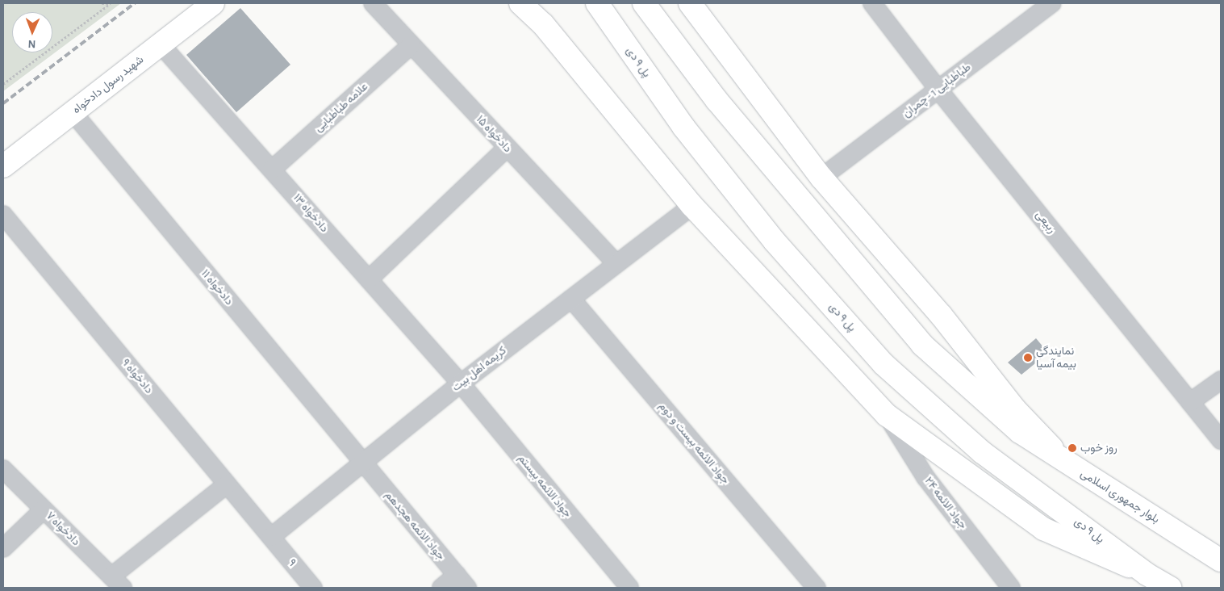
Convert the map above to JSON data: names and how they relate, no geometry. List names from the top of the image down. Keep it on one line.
{"streets":{"main road":["پل ۹ دی","شهید رسول دادخواه","بلوار جمهوری اسلامی"],"street":["طباطبایی 1 - چمران","علامه طباطبایی","دادخواه ۱۵","دادخواه ۱۳","ربیعی","دادخواه ۱۱","کریمه اهل بیت","دادخواه ۹","جواد الائمه بیست و دوم","جواد الائمه بیستم","جواد الائمه ۲۴","جواد الائمه هجدهم","دادخواه ۷","۹"]},"crossings":[["شهید رسول دادخواه","دادخواه ۱۳"],["شهید رسول دادخواه","دادخواه ۱۱"],["طباطبایی 1 - چمران","ربیعی"],["علامه طباطبایی","دادخواه ۱۵"],["علامه طباطبایی","دادخواه ۱۳"],["دادخواه ۱۵","کریمه اهل بیت"],["دادخواه ۱۳","کریمه اهل بیت"],["دادخواه ۱۳","جواد الائمه بیستم"],["دادخواه ۱۱","کریمه اهل بیت"],["دادخواه ۱۱","جواد الائمه هجدهم"],["کریمه اهل بیت","دادخواه ۹"],["کریمه اهل بیت","جواد الائمه بیست و دوم"],["کریمه اهل بیت","جواد الائمه بیستم"],["کریمه اهل بیت","جواد الائمه هجدهم"],["کریمه اهل بیت","۹"],["دادخواه ۹","۹"]],"places":["نمایندگی بیمه آسیا","روز خوب"],"north":"bottom"}
